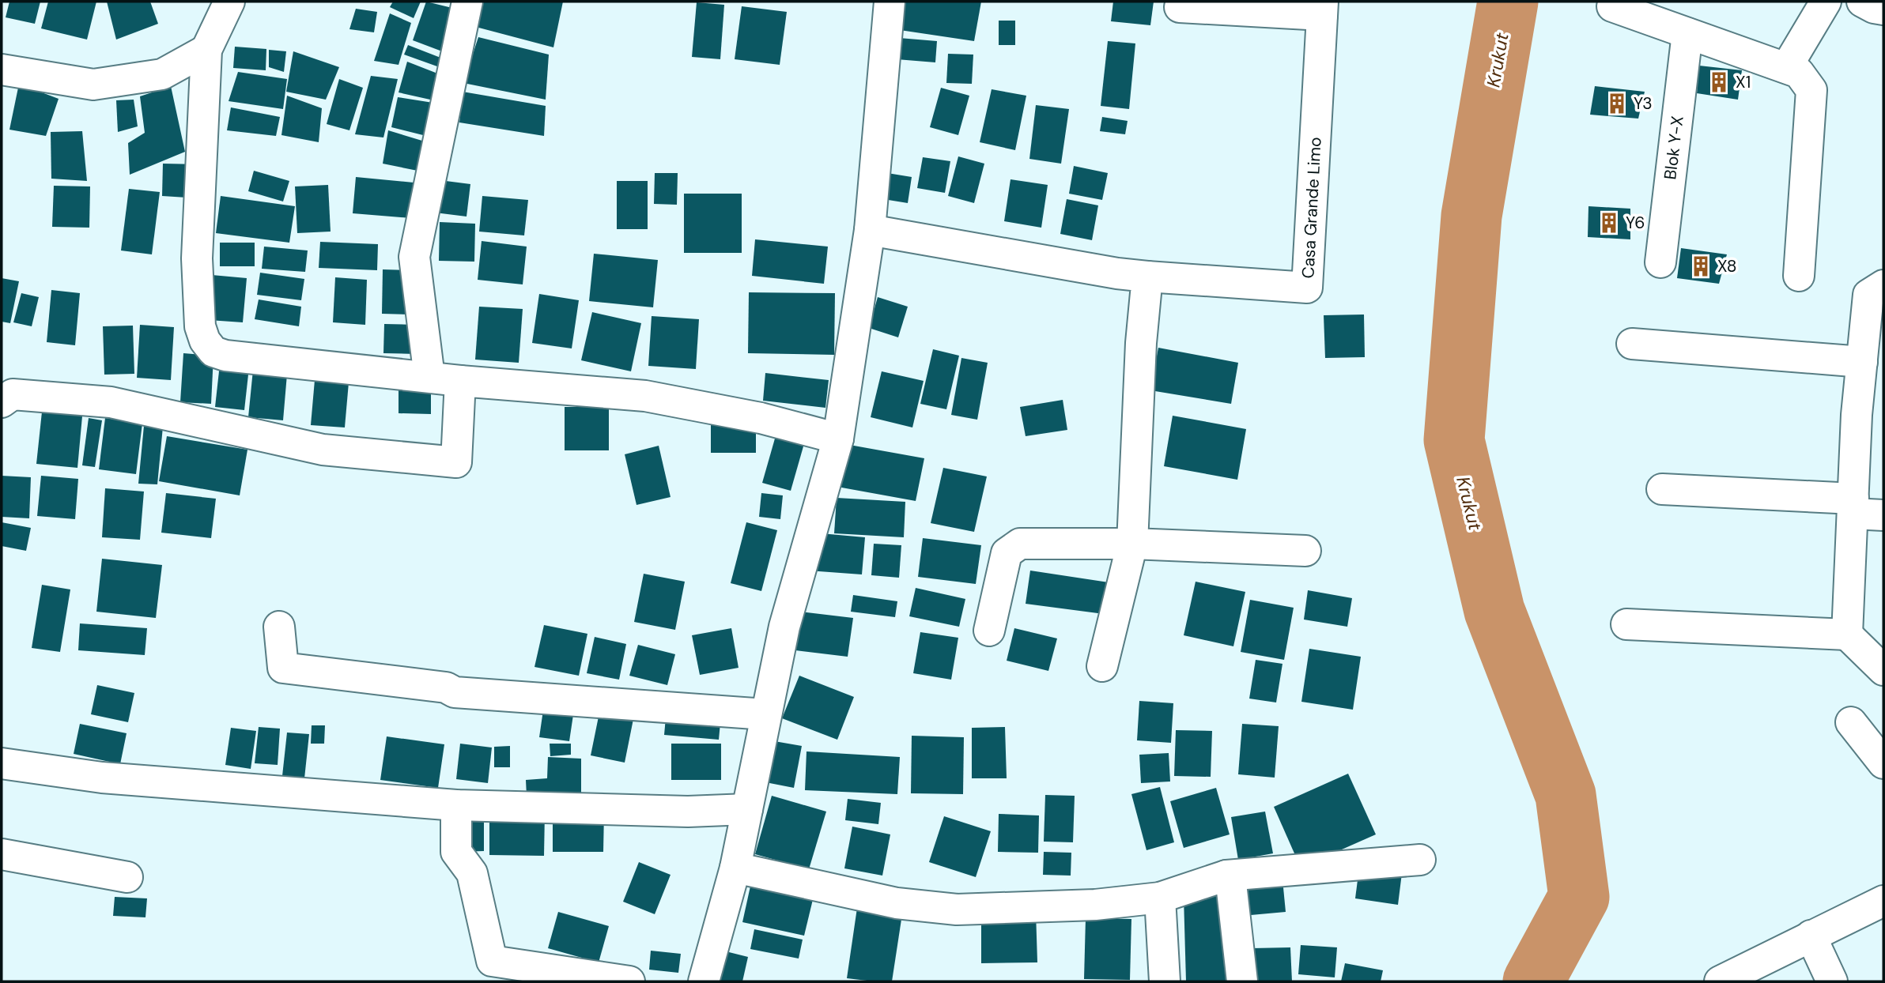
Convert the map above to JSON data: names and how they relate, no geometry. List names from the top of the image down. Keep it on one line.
{"streets":{"street":["Blok Y-X","Casa Grande Limo"]},"water":["Krukut"],"places":{"building":["X1","Y3","Y6","X8"]}}
